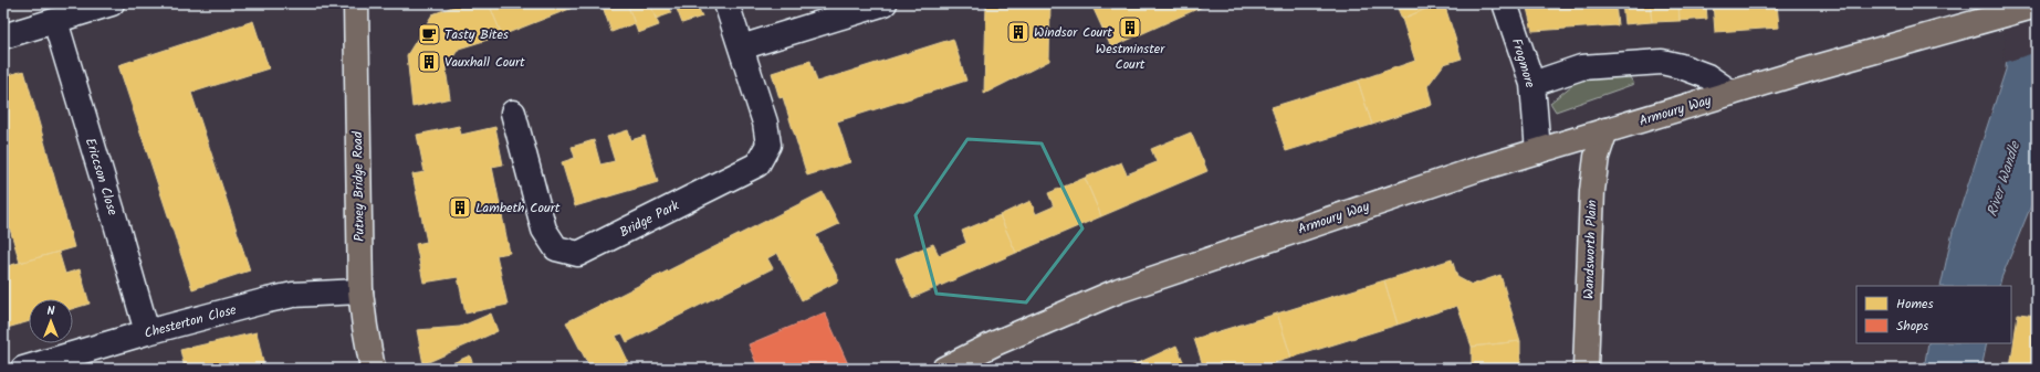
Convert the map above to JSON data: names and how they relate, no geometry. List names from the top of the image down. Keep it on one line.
{"streets":{"main road":["Armoury Way","Putney Bridge Road","Wandsworth Plain"],"street":["Frogmore","Ericcson Close","Bridge Park","Chesterton Close"]},"crossings":[["Frogmore","Armoury Way"],["Armoury Way","Wandsworth Plain"],["Ericcson Close","Chesterton Close"],["Putney Bridge Road","Chesterton Close"]],"water":["River Wandle"],"places":{"building":["Westminster Court","Windsor Court","Vauxhall Court","Lambeth Court"],"cafe":["Tasty Bites"]},"legend":["Homes","Shops"],"north":"top"}
